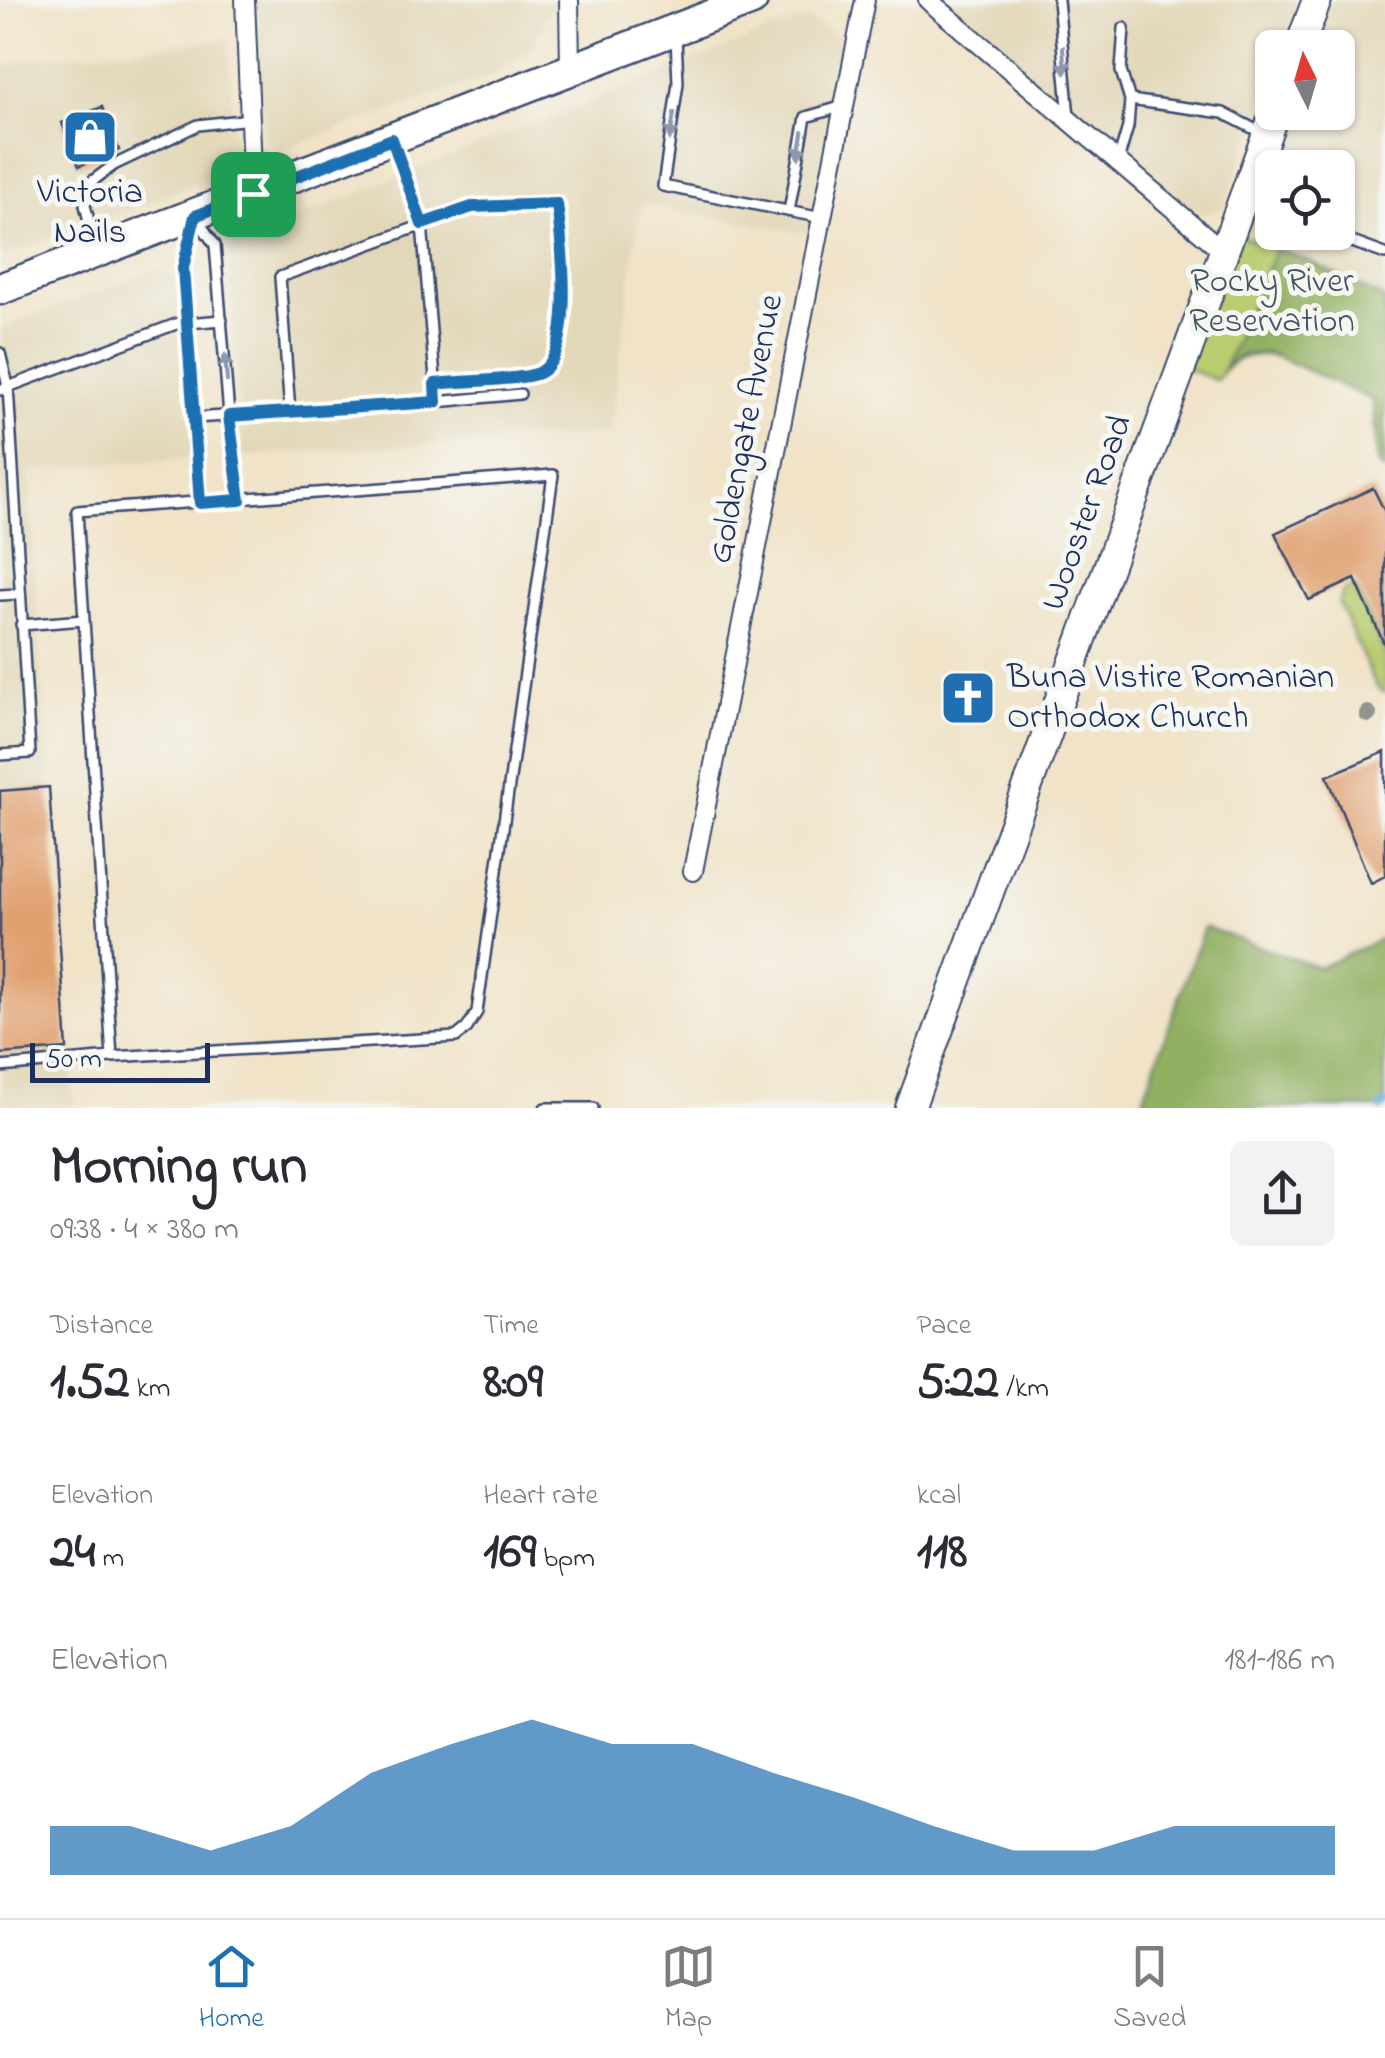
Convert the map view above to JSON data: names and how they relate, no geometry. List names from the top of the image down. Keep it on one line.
{"streets":{"main road":["Wooster Road"],"street":["Goldengate Avenue"]},"parks":["Rocky River Reservation"],"places":{"shop":["Victoria Nails"],"church":["Buna Vistire Romanian Orthodox Church"]},"scale_bar":"50 m","north":"top","page":{"scale":"50 m","heading":["Morning run","09:38 · 4 × 380 m"],"stats":[["Distance","1.52 km"],["Time","8:09"],["Pace","5:22 /km"],["Elevation","24 m"],["Heart rate","169 bpm"],["kcal","118"]],"chart":["Elevation","181–186 m"],"tabs":["Home","Map","Saved"]}}
